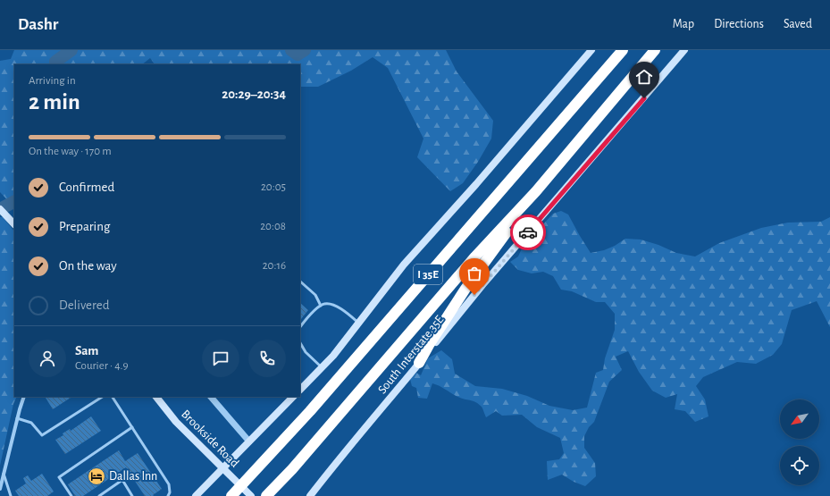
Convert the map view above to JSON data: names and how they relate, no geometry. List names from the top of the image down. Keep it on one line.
{"streets":{"highway":["I 35E"],"main road":["South Interstate 35E","Brookside Road"]},"places":{"hotel":["Dallas Inn"]},"north":"bottom left","page":{"header":"Dashr","nav":["Map","Directions","Saved"],"heading":["2 min","Arriving in","20:29–20:34"],"panel":["Sam","Courier · 4.9"],"bar":"On the way · 170 m","list":[["Confirmed","20:05"],["Preparing","20:08"],["On the way","20:16"],"Delivered"]}}
